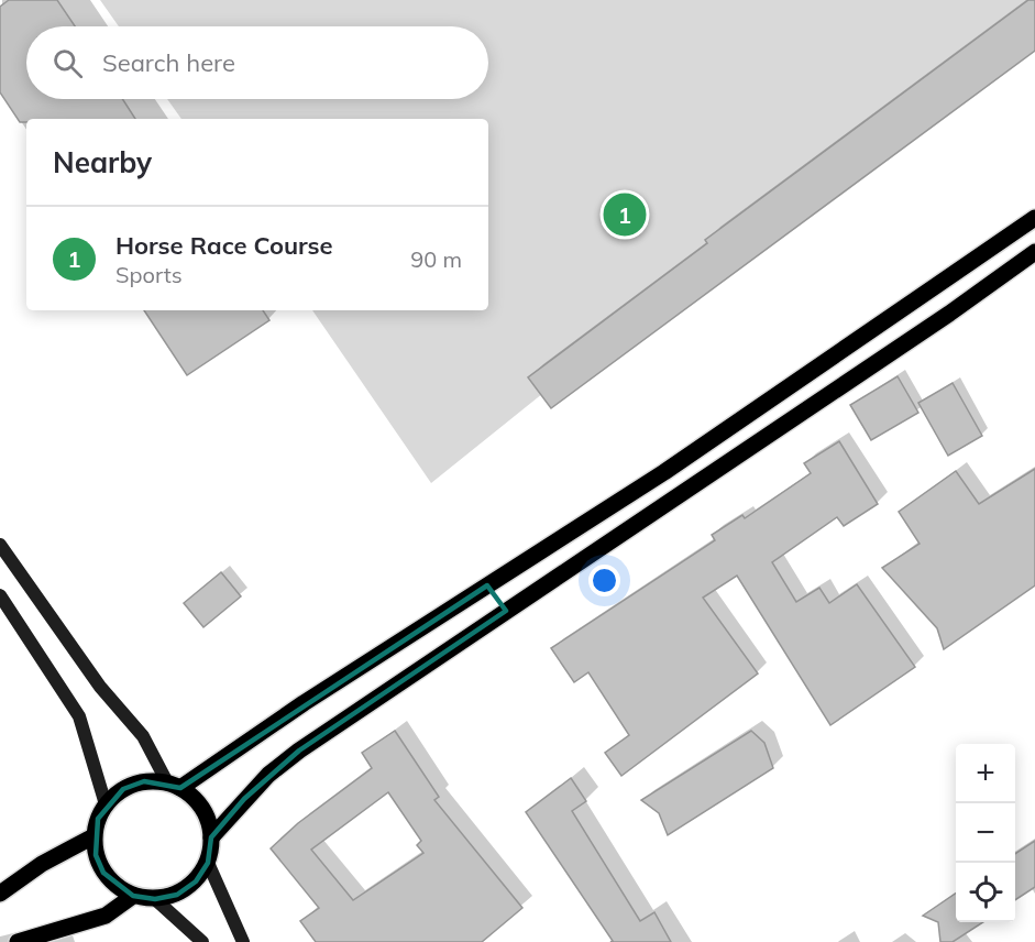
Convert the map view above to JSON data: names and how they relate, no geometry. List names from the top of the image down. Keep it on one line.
{"page":{"search":"Search here","heading":"Nearby","pins":"1","list":[{"mark":"1","name":"Horse Race Course","note":"Sports","value":"90 m"}],"map_buttons":["+","−"]}}
